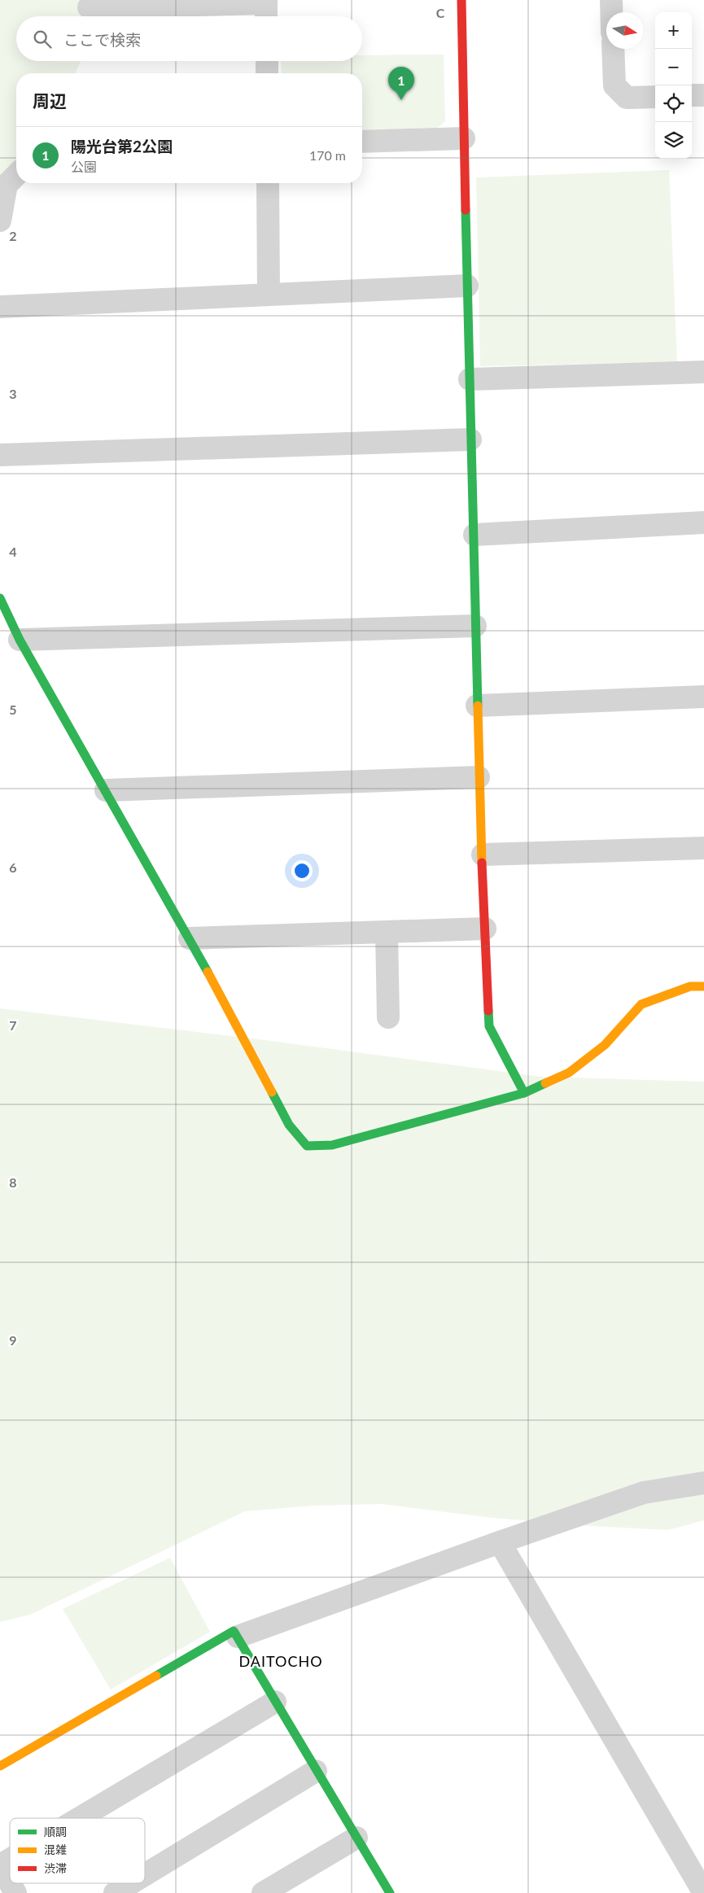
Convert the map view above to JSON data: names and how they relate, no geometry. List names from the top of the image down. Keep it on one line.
{"districts":["DAITOCHO"],"legend":["順調","混雑","渋滞"],"north":"right","page":{"map_buttons":["+","−"],"search":"ここで検索","pins":"1","heading":"周辺","list":[{"mark":"1","name":"陽光台第2公園","note":"公園","value":"170 m"}]},"grid":{"columns":["C"],"rows":["2","3","4","5","6","7","8","9"]}}
